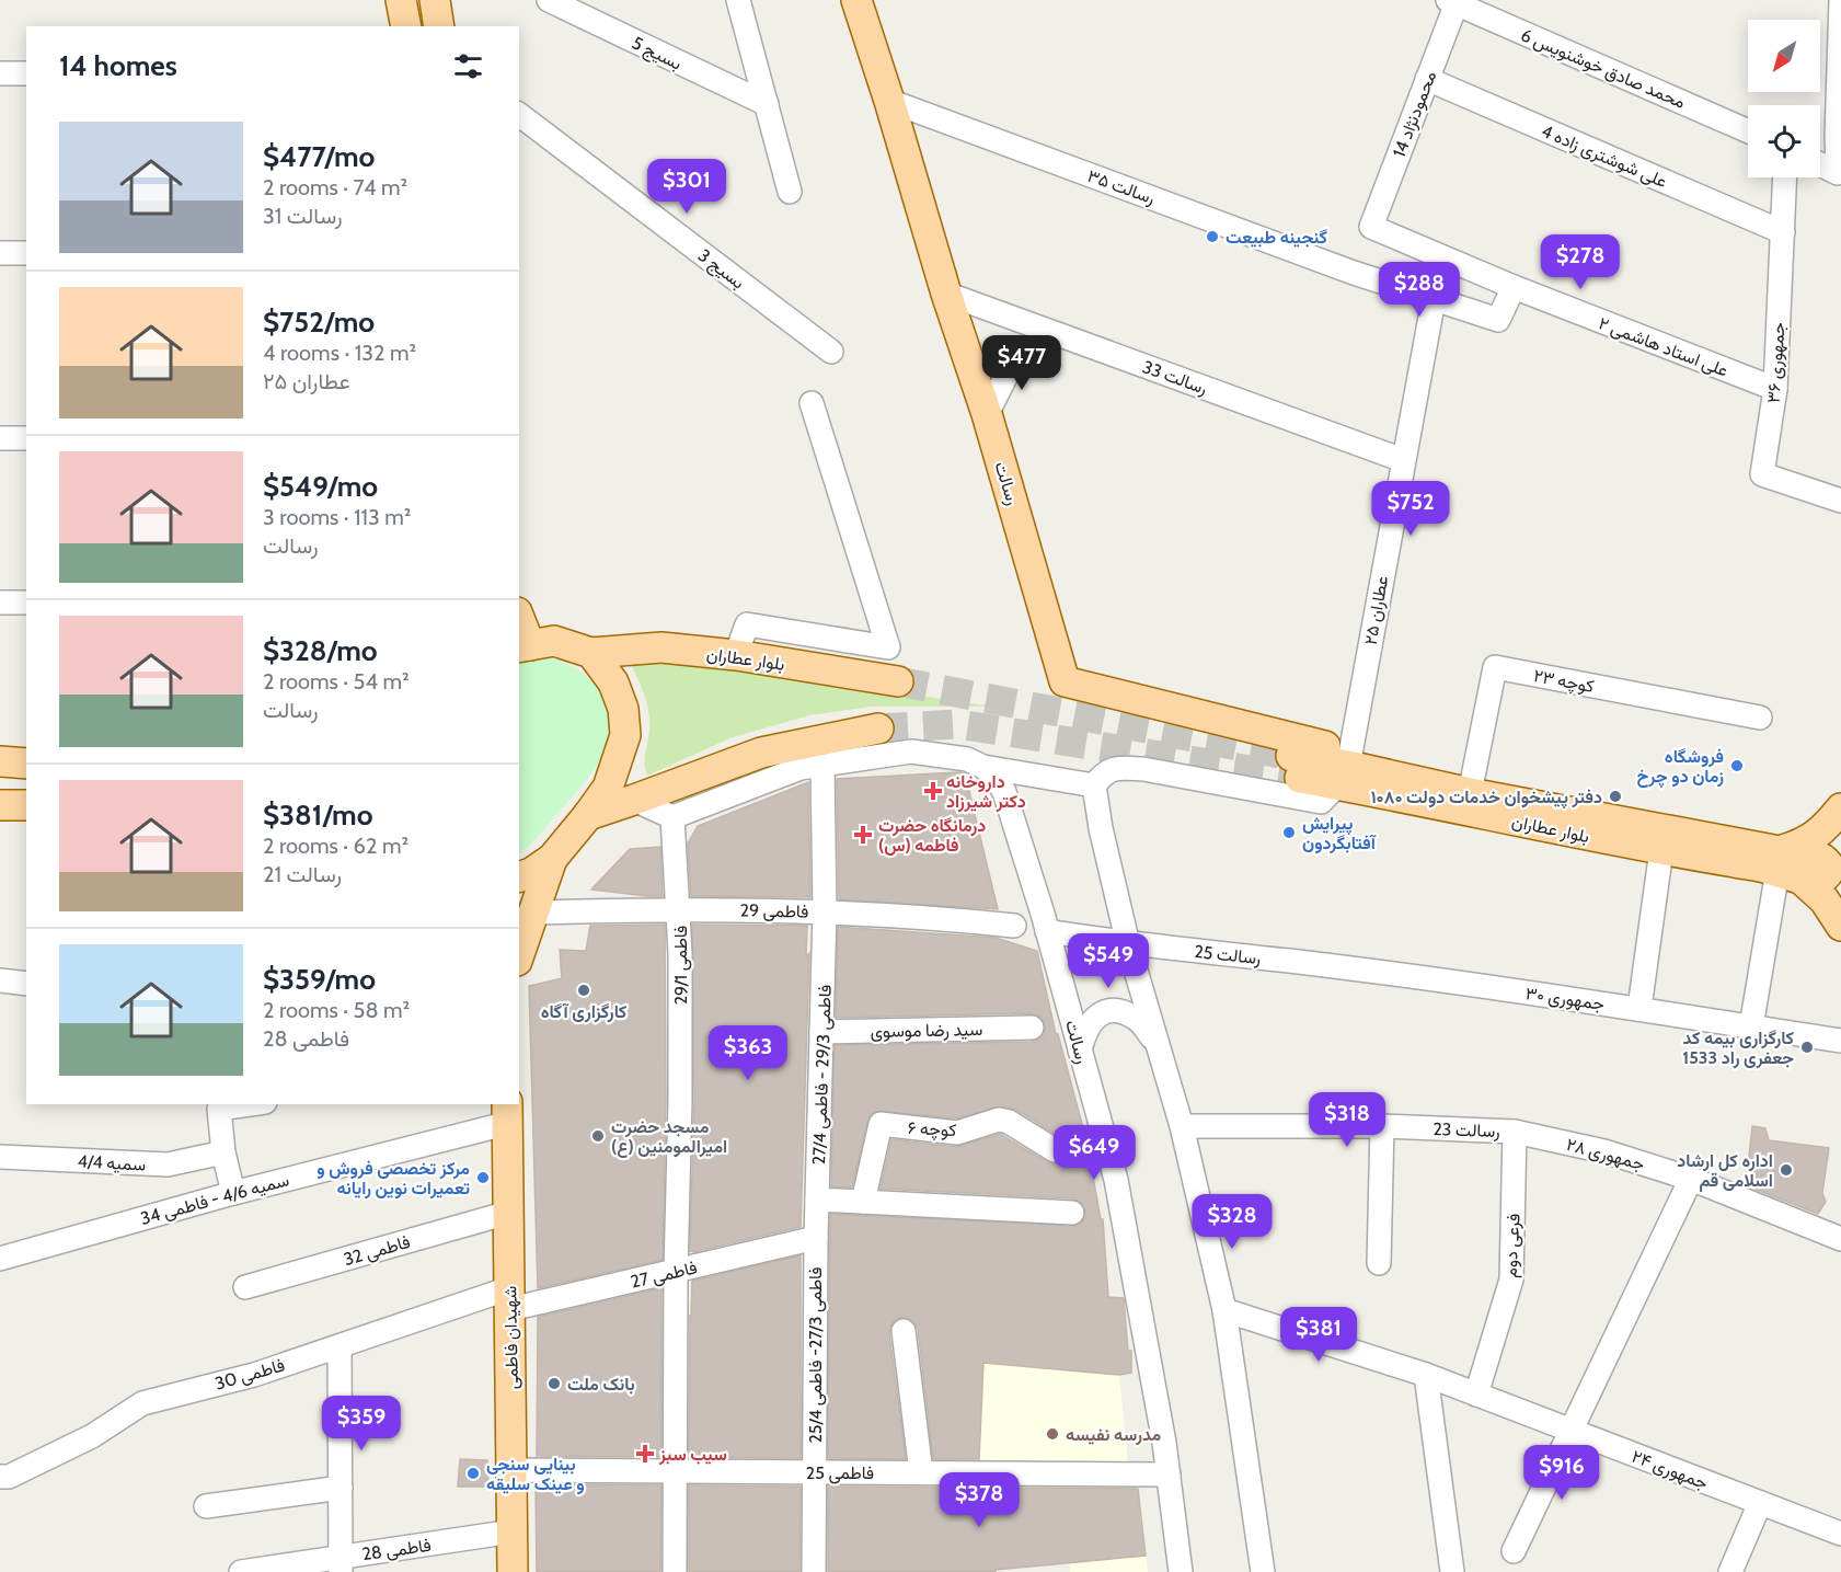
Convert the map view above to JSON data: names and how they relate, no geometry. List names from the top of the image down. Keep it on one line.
{"streets":{"main road":["رسالت","بلوار عطاران","شهیدان فاطمی"],"street":["بسیج 5","محمد صادق خوشنویس 6","محمودنژاد 14","علی شوشتری زاده 4","رسالت ۳۵","بسیج 3","علی استاد هاشمی ۲","جمهوری ۳۶","رسالت 33","عطاران ۲۵","کوچه ۲۳","فاطمی 29","رسالت 25","فاطمی 29/1","جمهوری ۳۰","سید رضا موسوی","فاطمی 29/3 - فاطمی 27/4","کوچه ۶","رسالت 23","جمهوری ۲۸","سمیه 4/4","سمیه 4/6 - فاطمی 34","فرعی دوم","فاطمی 32","فاطمی 27","فاطمی 27/3- فاطمی 25/4","فاطمی 30","جمهوری ۲۴","فاطمی 25","فاطمی 28"]},"crossings":[["محمد صادق خوشنویس 6","محمودنژاد 14"],["محمودنژاد 14","علی شوشتری زاده 4"],["محمودنژاد 14","علی استاد هاشمی ۲"],["علی شوشتری زاده 4","جمهوری ۳۶"],["رسالت ۳۵","علی استاد هاشمی ۲"],["رسالت ۳۵","رسالت"],["رسالت ۳۵","عطاران ۲۵"],["علی استاد هاشمی ۲","جمهوری ۳۶"],["رسالت 33","رسالت"],["رسالت 33","عطاران ۲۵"],["رسالت","عطاران ۲۵"],["رسالت","بلوار عطاران"],["رسالت","رسالت 25"],["رسالت","فاطمی 25"],["عطاران ۲۵","بلوار عطاران"],["بلوار عطاران","کوچه ۲۳"],["فاطمی 29","فاطمی 29/1"],["فاطمی 29","فاطمی 29/3 - فاطمی 27/4"],["رسالت 25","جمهوری ۳۰"],["فاطمی 29/1","فاطمی 27"],["فاطمی 29/1","فاطمی 25"],["سید رضا موسوی","فاطمی 29/3 - فاطمی 27/4"],["فاطمی 29/3 - فاطمی 27/4","فاطمی 27"],["فاطمی 29/3 - فاطمی 27/4","فاطمی 27/3- فاطمی 25/4"],["رسالت 23","جمهوری ۲۸"],["رسالت 23","فرعی دوم"],["جمهوری ۲۸","فرعی دوم"],["سمیه 4/6 - فاطمی 34","شهیدان فاطمی"],["فرعی دوم","جمهوری ۲۴"],["فاطمی 32","شهیدان فاطمی"],["فاطمی 27","شهیدان فاطمی"],["فاطمی 27","فاطمی 27/3- فاطمی 25/4"],["فاطمی 27","فاطمی 30"],["شهیدان فاطمی","فاطمی 30"],["شهیدان فاطمی","فاطمی 25"],["شهیدان فاطمی","فاطمی 28"],["فاطمی 27/3- فاطمی 25/4","فاطمی 25"]],"places":{"other":["گنجینه طبیعت","فروشگاه زمان دو چرخ","دفتر پیشخوان خدمات دولت ۱۰۸۰","پیرایش آفتابگردون","کارگزاری آگاه","کارگزاری بیمه کد 1533 جعفری راد","مسجد حضرت امیرالمومنین (ع)","اداره کل ارشاد اسلامی قم","مرکز تخصصی فروش و تعمیرات نوین رایانه","بانک ملت","مدرسه نفیسه","بینایی سنجی و عینک سلیقه"],"health":["داروخانه دکتر شیرزاد","درمانگاه حضرت فاطمه (س)","سیب سبز"]},"north":"bottom left","page":{"heading":"14 homes","list":[{"name":"$477/mo","note":"2 rooms · 74 m² · رسالت 31"},{"name":"$752/mo","note":"4 rooms · 132 m² · عطاران ۲۵"},{"name":"$549/mo","note":"3 rooms · 113 m² · رسالت"},{"name":"$328/mo","note":"2 rooms · 54 m² · رسالت"},{"name":"$381/mo","note":"2 rooms · 62 m² · رسالت 21"},{"name":"$359/mo","note":"2 rooms · 58 m² · فاطمی 28"}],"price":["$301","$278","$288","$477","$752","$549","$363","$318","$649","$328","$381","$359","$916","$378"]}}
